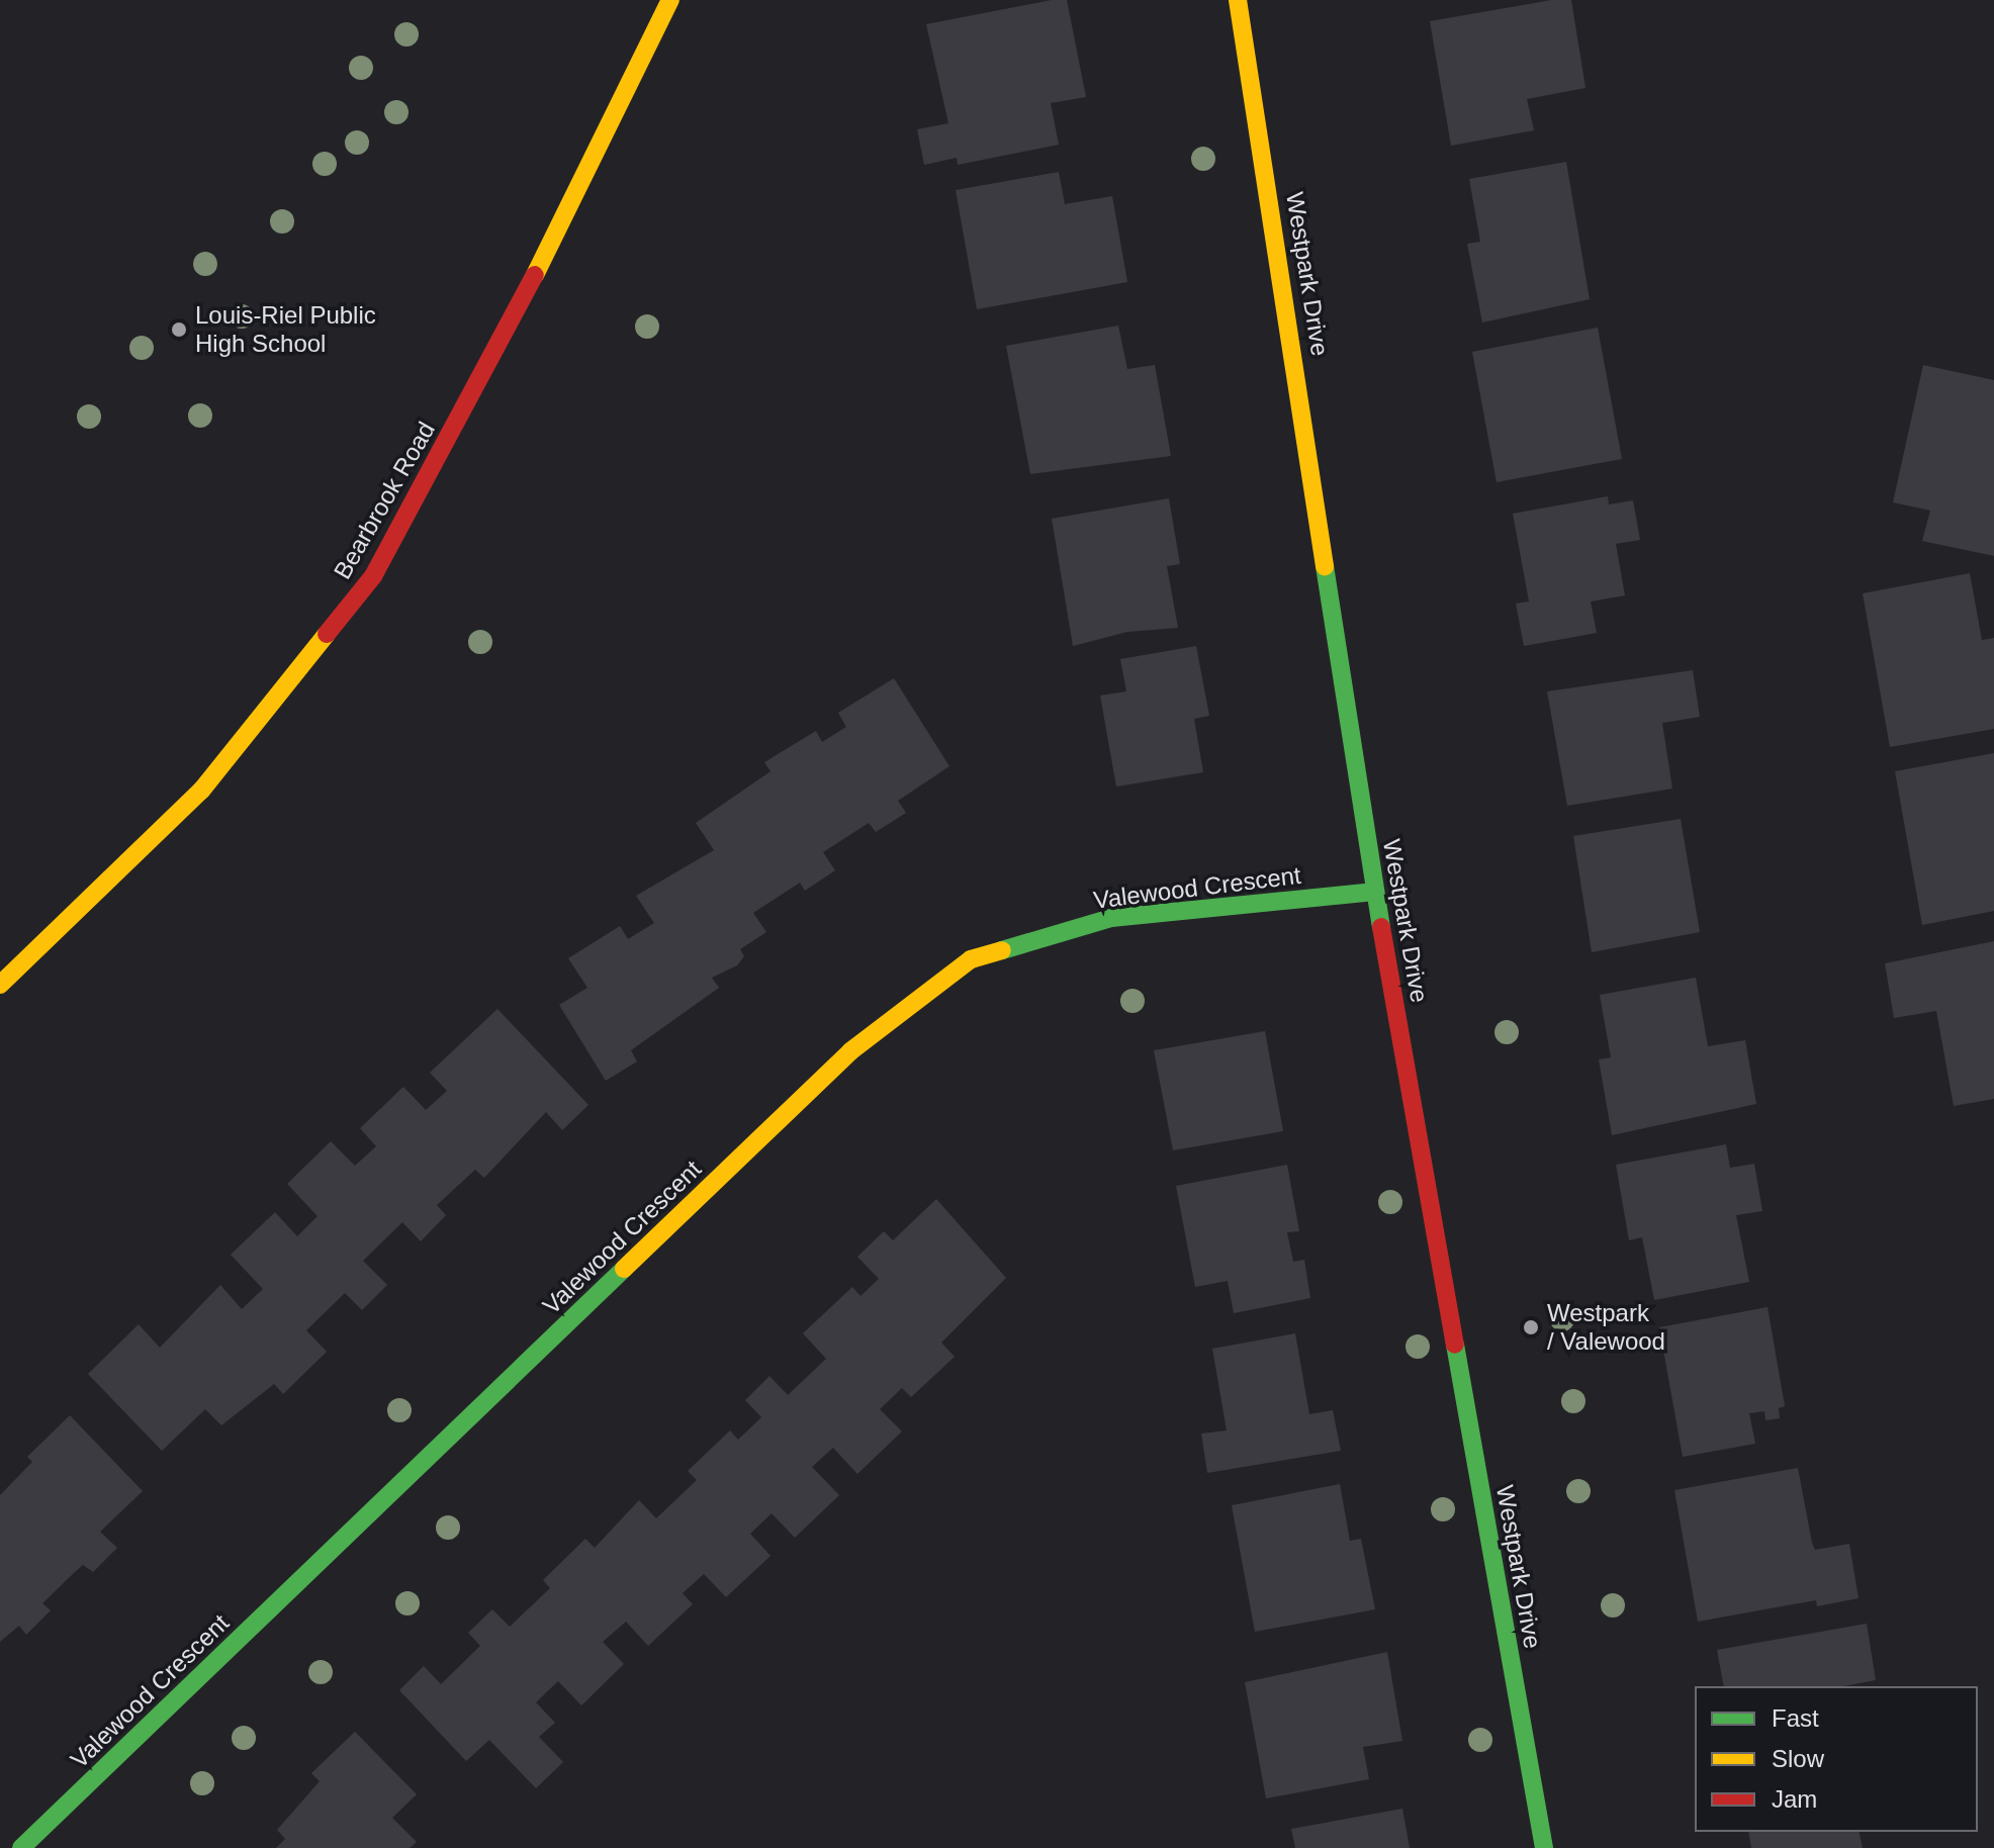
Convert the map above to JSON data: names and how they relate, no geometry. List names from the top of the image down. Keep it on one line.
{"streets":{"street":["Westpark Drive","Bearbrook Road","Valewood Crescent"]},"crossings":[["Westpark Drive","Valewood Crescent"]],"places":["Louis-Riel Public High School","Westpark / Valewood"],"legend":["Fast","Slow","Jam"]}
